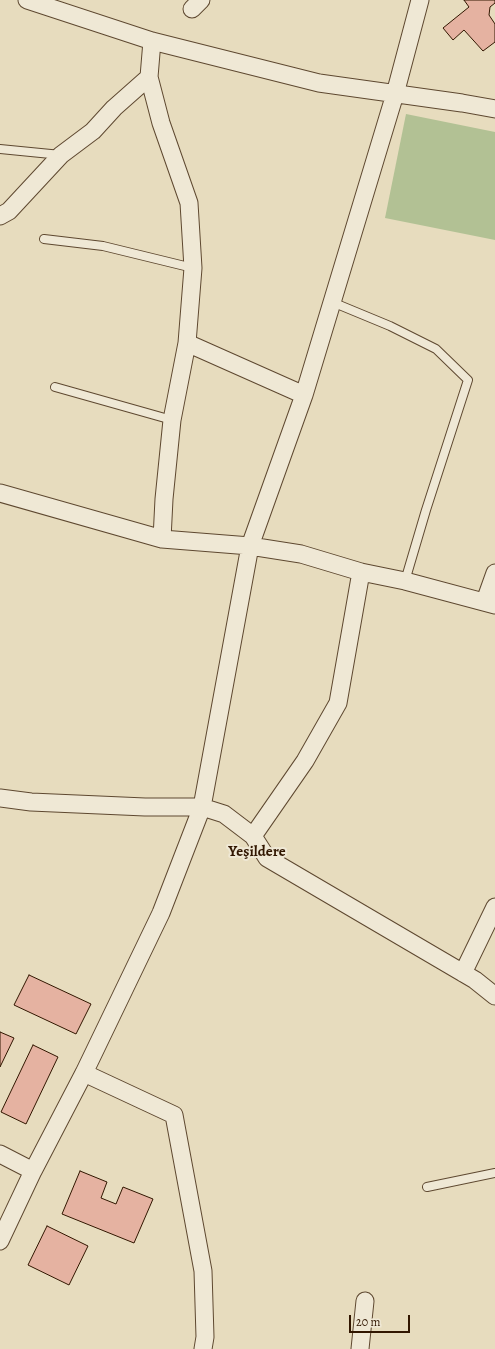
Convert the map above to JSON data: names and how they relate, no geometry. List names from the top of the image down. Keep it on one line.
{"districts":["Yeşildere"],"scale_bar":"20 m"}
